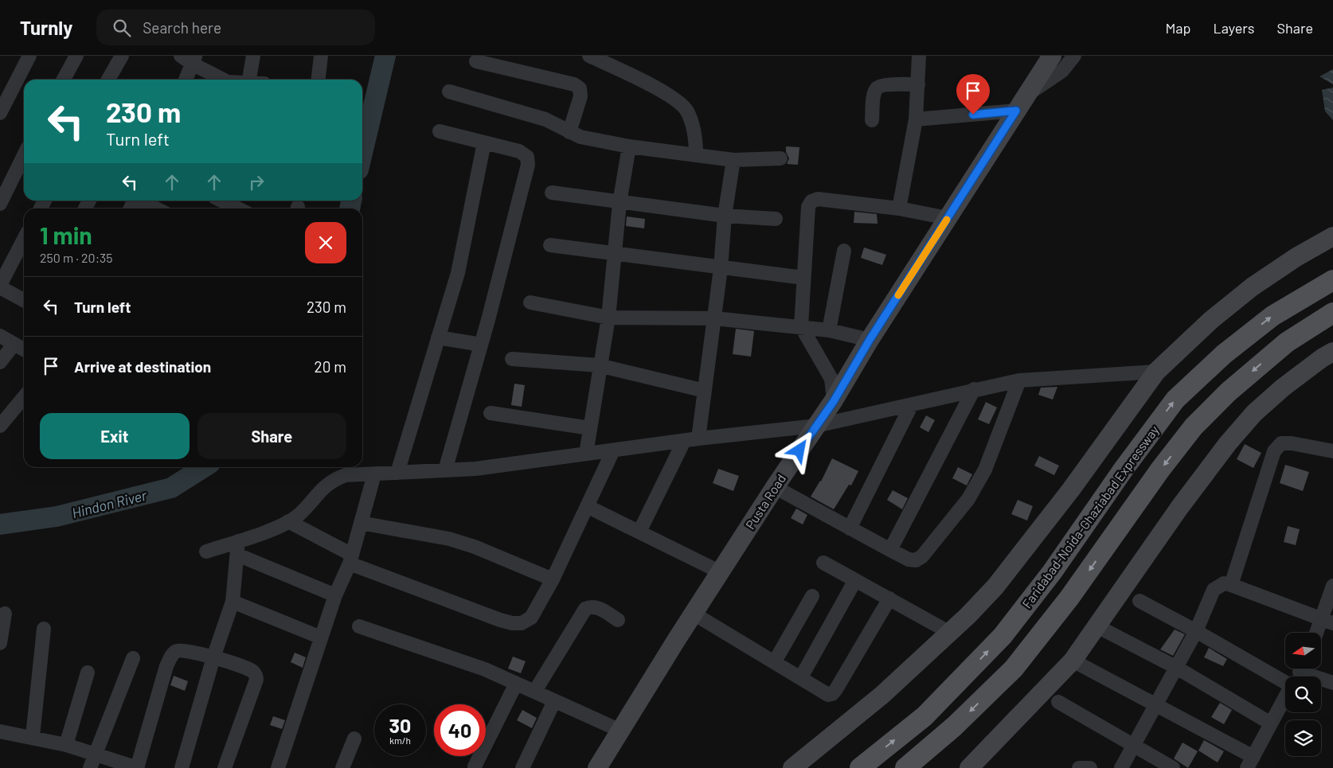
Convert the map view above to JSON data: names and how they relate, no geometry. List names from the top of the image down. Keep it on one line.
{"streets":{"main road":["Faridabad-Noida-Ghaziabad Expressway"],"street":["Pusta Road"]},"water":["Hindon River"],"north":"left","page":{"header":"Turnly","search":"Search here","nav":["Map","Layers","Share"],"turn":["230 m","Turn left"],"heading":["1 min","250 m · 20:35"],"list":[{"name":"Turn left","value":"230 m"},{"name":"Arrive at destination","value":"20 m"}],"buttons":["Exit","Share"],"speed":"30 km/h","limit":"40"}}
